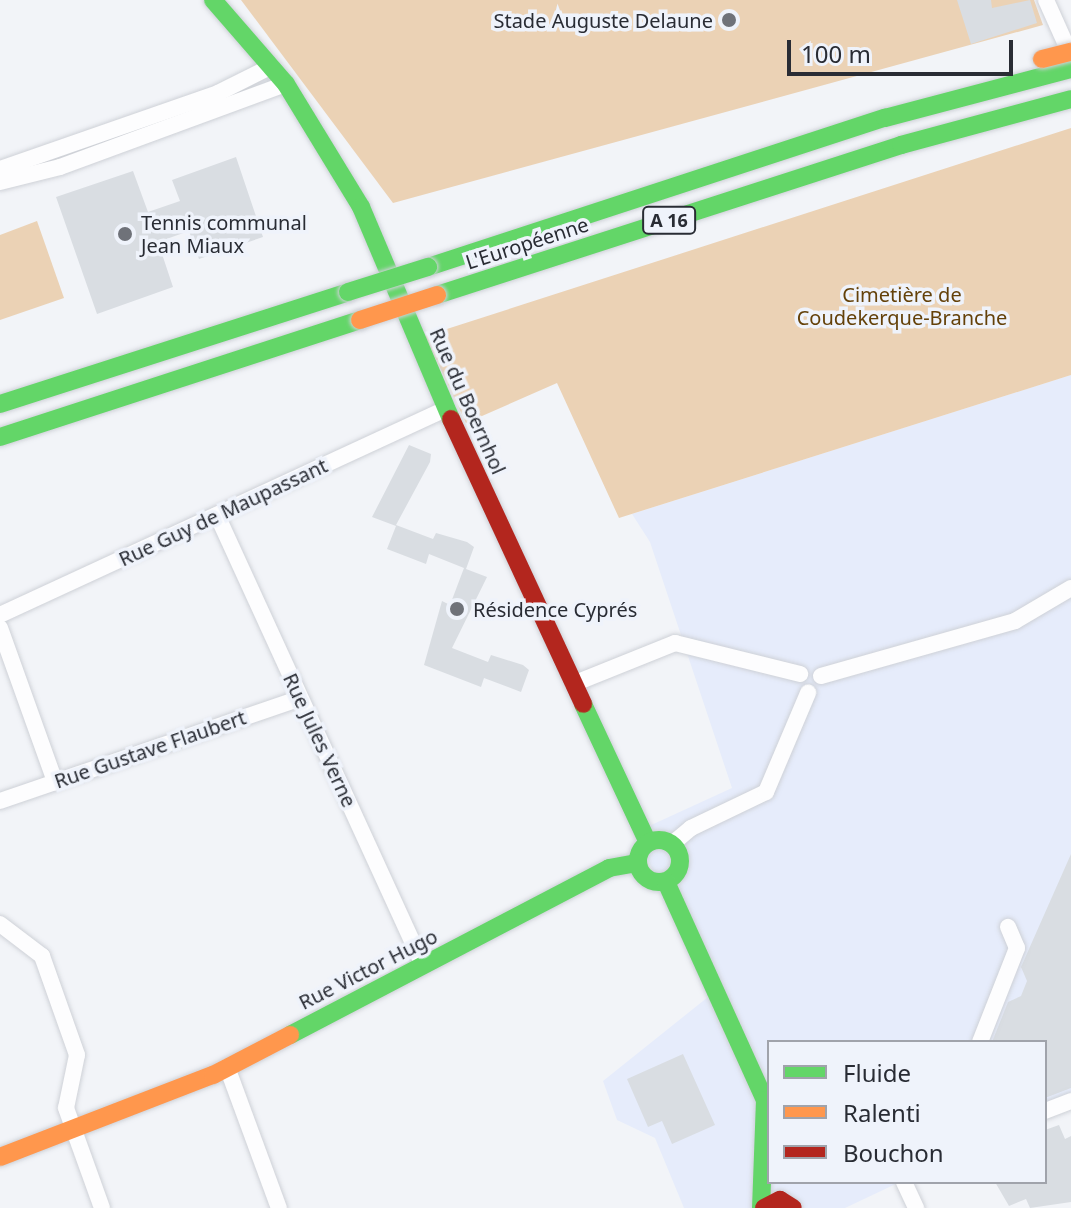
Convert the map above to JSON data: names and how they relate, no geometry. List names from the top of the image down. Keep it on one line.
{"streets":{"main road":["A 16","L'Européenne","Rue du Boernhol","Rue Victor Hugo"],"street":["Rue Guy de Maupassant","Rue Jules Verne","Rue Gustave Flaubert"]},"crossings":[["Rue du Boernhol","Rue Guy de Maupassant"],["Rue du Boernhol","Rue Victor Hugo"],["Rue Guy de Maupassant","Rue Jules Verne"],["Rue Jules Verne","Rue Gustave Flaubert"],["Rue Jules Verne","Rue Victor Hugo"]],"parks":["Cimetière de Coudekerque-Branche"],"places":["Stade Auguste Delaune","Tennis communal Jean Miaux","Résidence Cyprés"],"legend":["Fluide","Ralenti","Bouchon"],"scale_bar":"100 m"}
